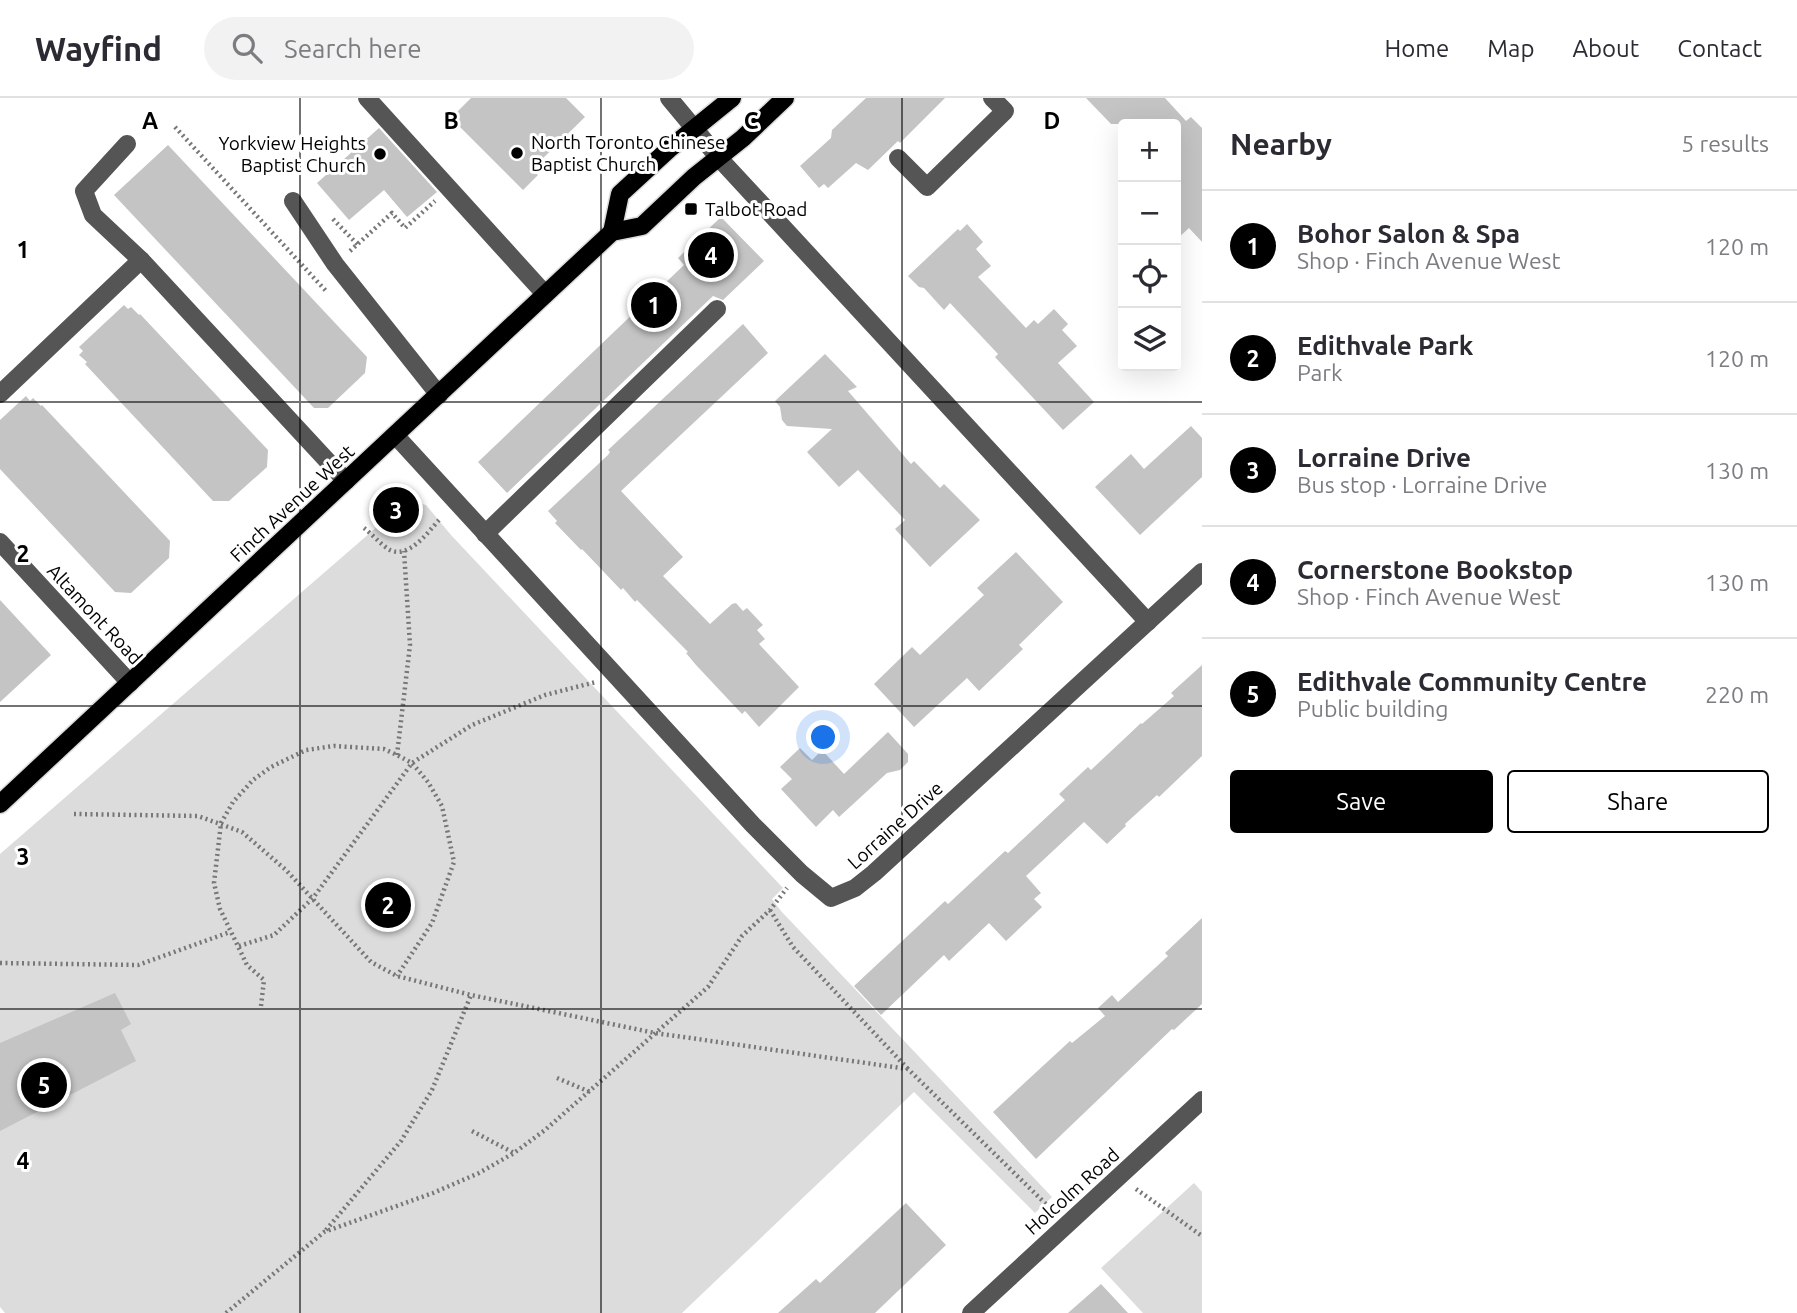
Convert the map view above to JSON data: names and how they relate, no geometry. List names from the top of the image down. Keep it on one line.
{"streets":{"main road":["Finch Avenue West"],"street":["Altamont Road","Lorraine Drive","Holcolm Road"]},"crossings":[["Finch Avenue West","Altamont Road"],["Finch Avenue West","Lorraine Drive"]],"places":{"other":["North Toronto Chinese Baptist Church","Yorkview Heights Baptist Church"],"transit":["Talbot Road"]},"page":{"header":"Wayfind","search":"Search here","nav":["Home","Map","About","Contact"],"heading":["Nearby","5 results"],"map_buttons":["+","−"],"list":[{"mark":"1","name":"Bohor Salon & Spa","note":"Shop · Finch Avenue West","value":"120 m"},{"mark":"2","name":"Edithvale Park","note":"Park","value":"120 m"},{"mark":"3","name":"Lorraine Drive","note":"Bus stop · Lorraine Drive","value":"130 m"},{"mark":"4","name":"Cornerstone Bookstop","note":"Shop · Finch Avenue West","value":"130 m"},{"mark":"5","name":"Edithvale Community Centre","note":"Public building","value":"220 m"}],"pins":["4","1","3","2","5"],"buttons":["Save","Share"]},"grid":{"columns":["A","B","C","D"],"rows":["1","2","3","4"]}}
